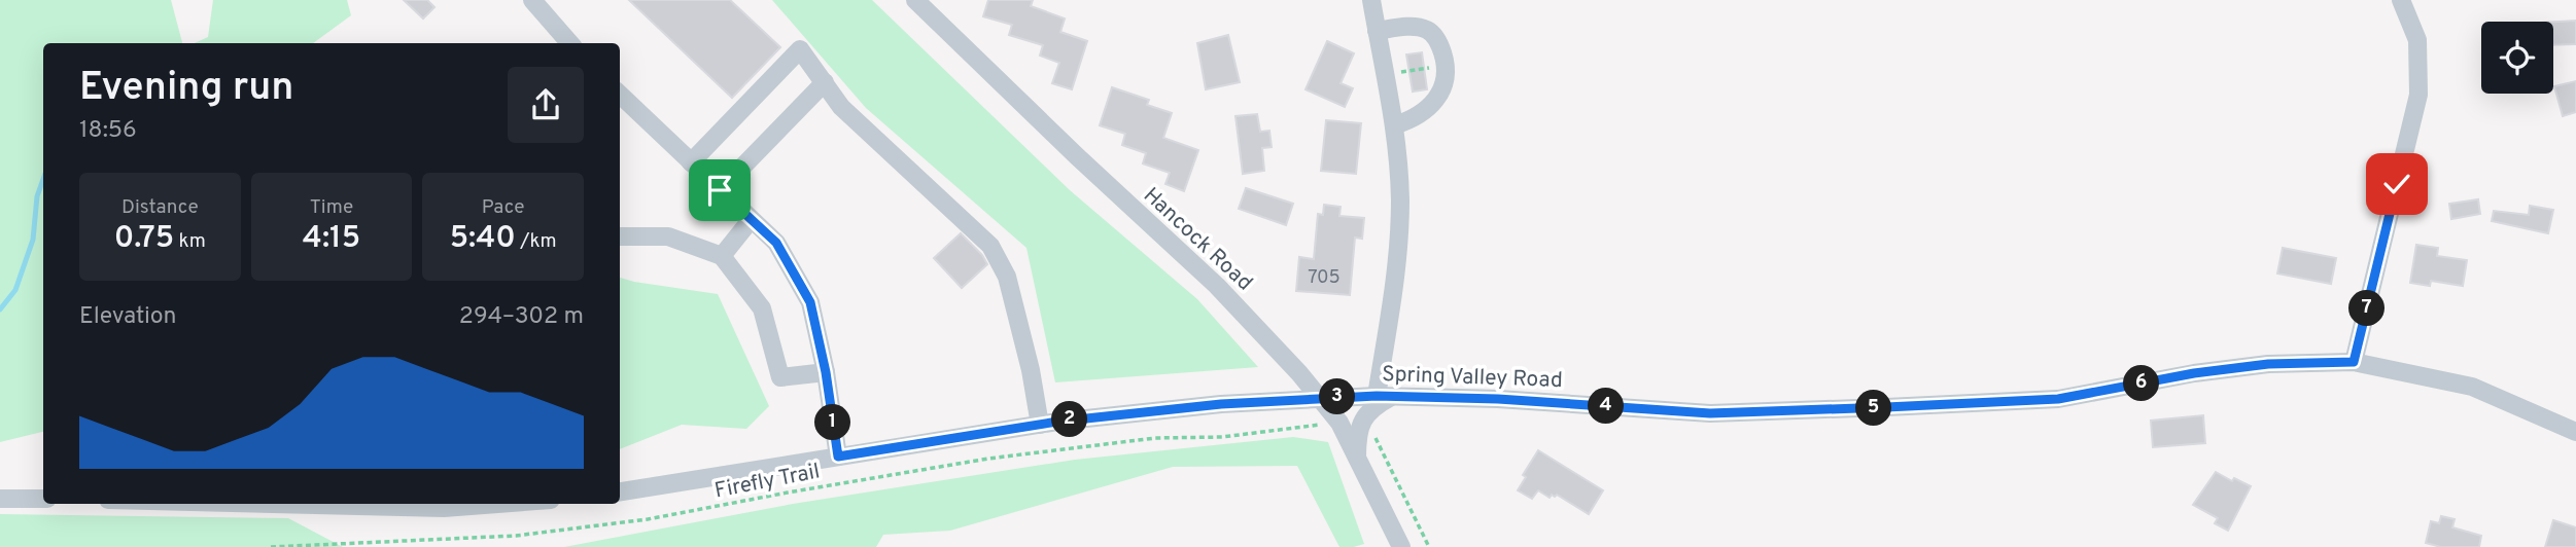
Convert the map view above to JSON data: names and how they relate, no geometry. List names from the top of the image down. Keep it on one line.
{"streets":{"street":["Hancock Road","Spring Valley Road"],"path":["Firefly Trail"]},"crossings":[["Hancock Road","Spring Valley Road"]],"house_numbers":["705"],"page":{"heading":["Evening run","18:56"],"stats":[["Distance","0.75 km"],["Time","4:15"],["Pace","5:40 /km"]],"chart":["Elevation","294–302 m"],"pins":["7","6","3","4","5","2","1"]}}
